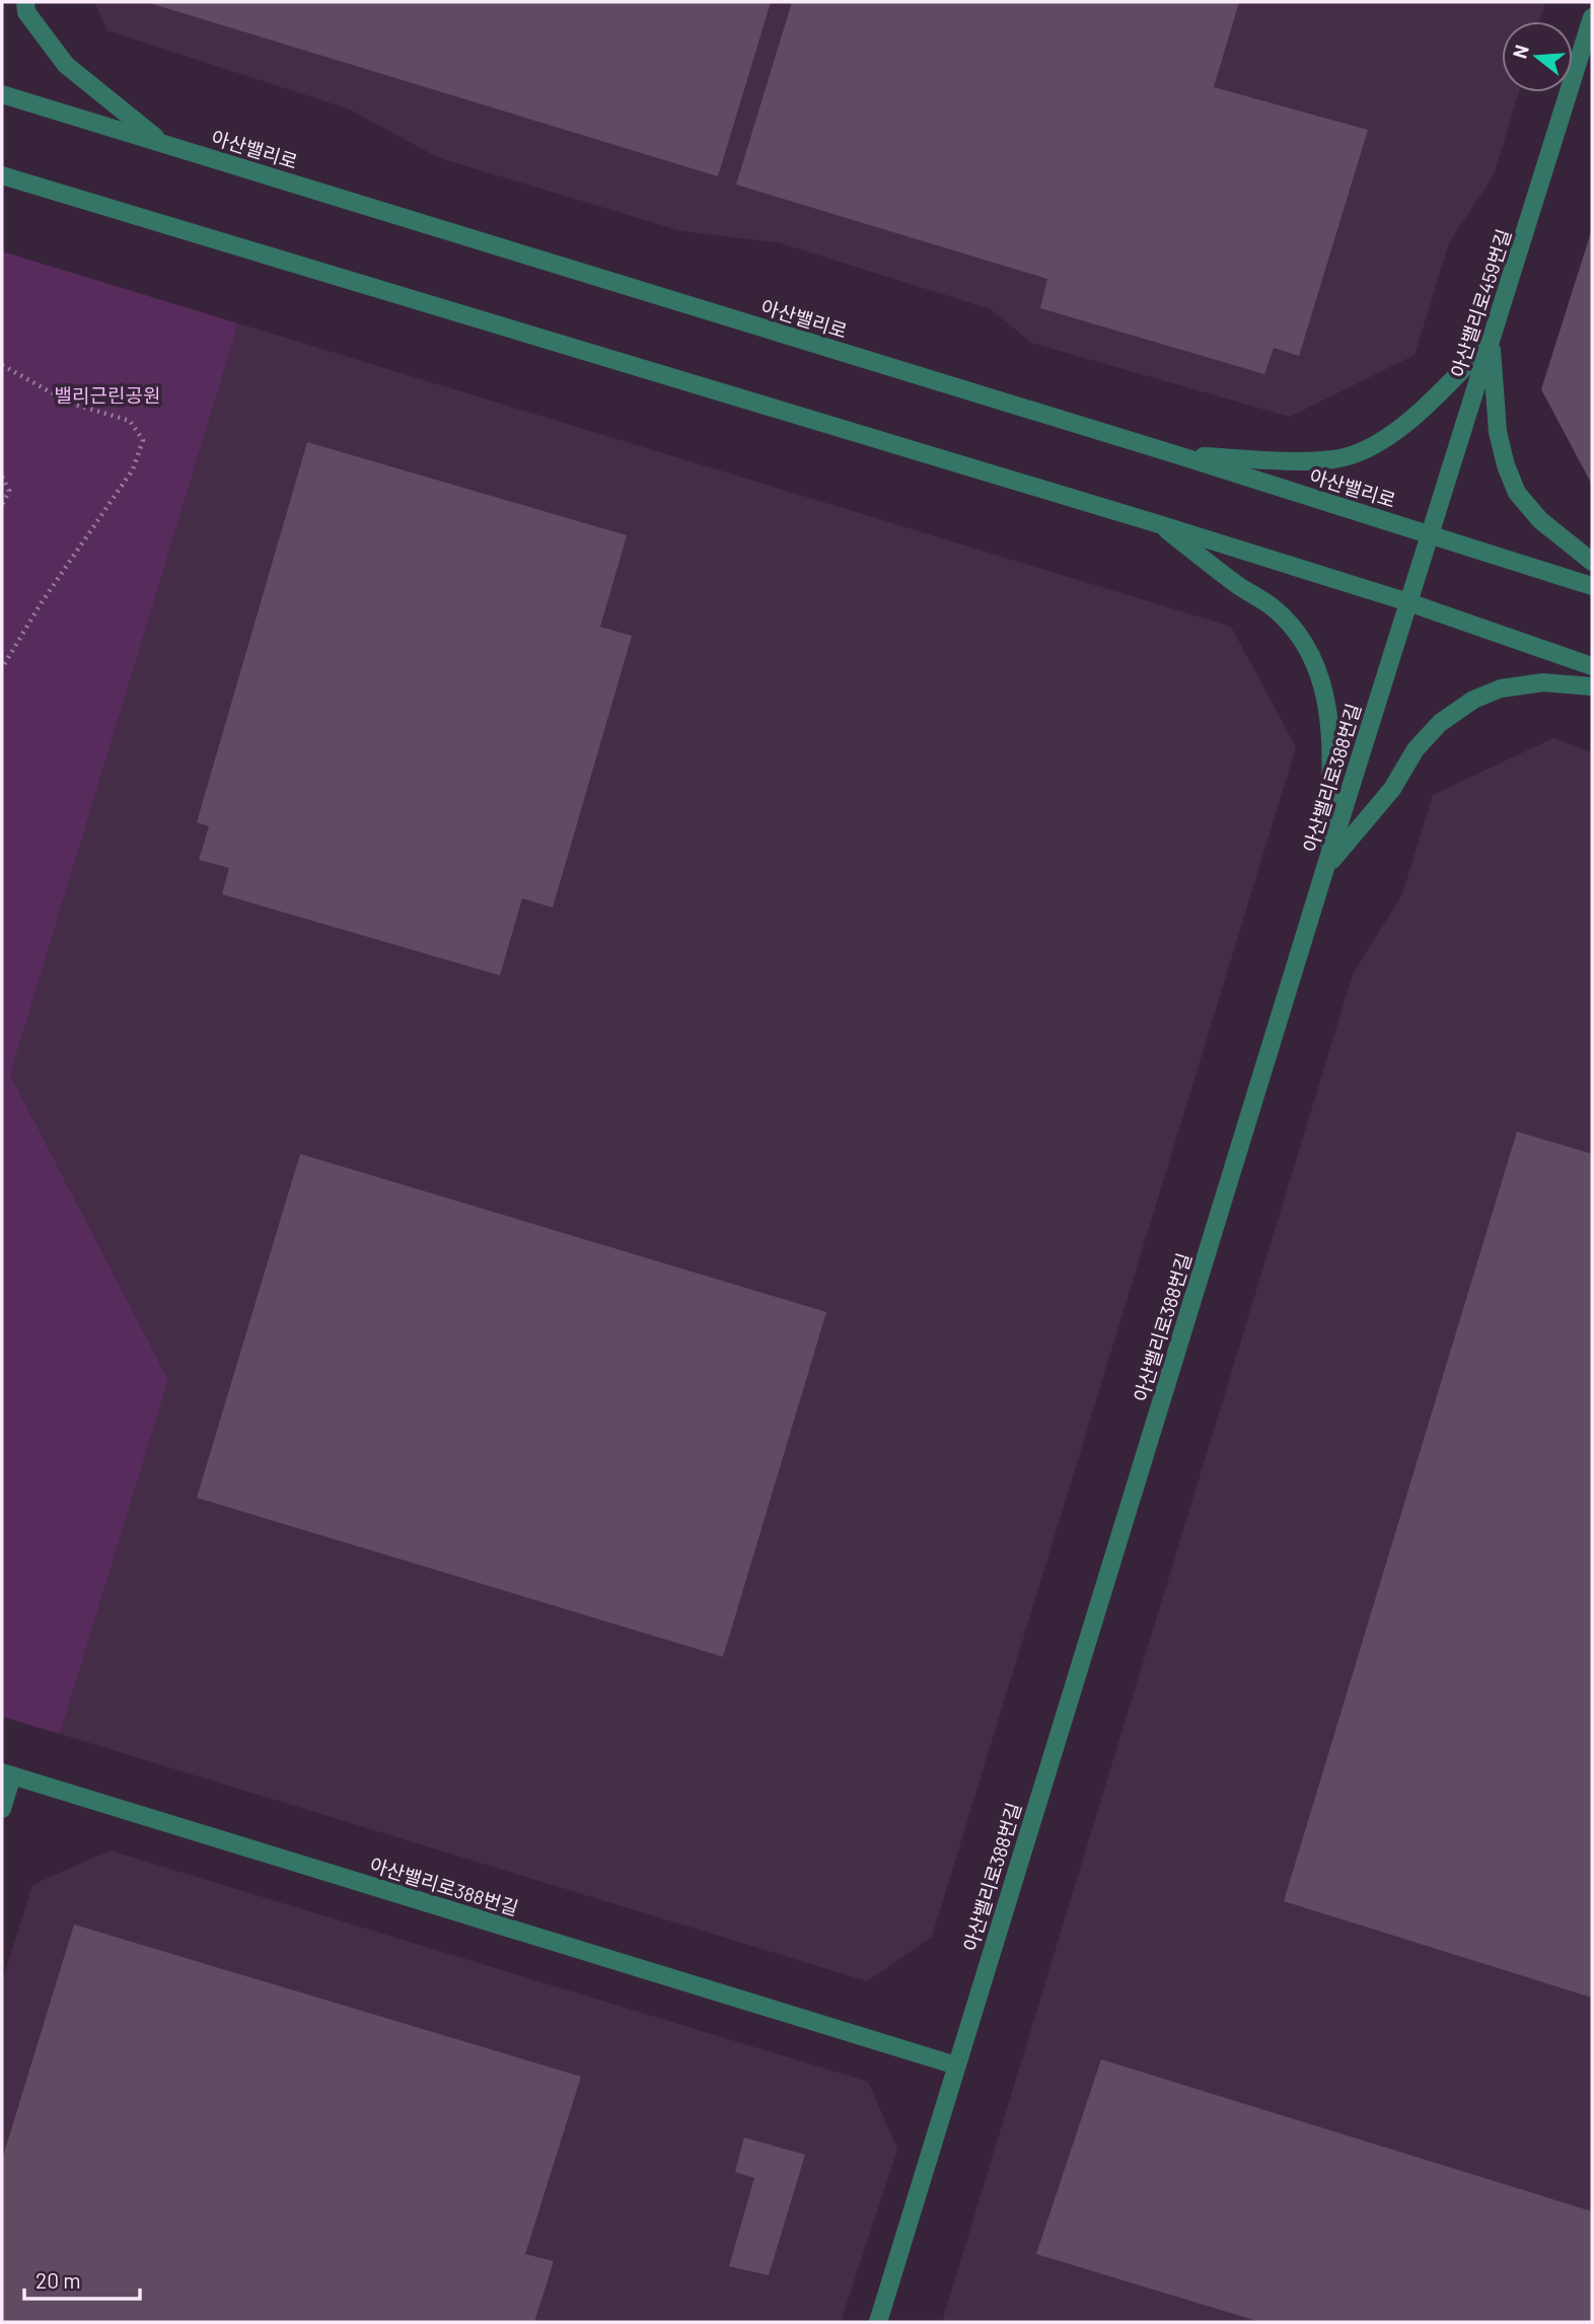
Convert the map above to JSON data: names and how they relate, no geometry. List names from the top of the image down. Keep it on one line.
{"streets":{"street":["아산밸리로","아산밸리로459번길","아산밸리로388번길"]},"crossings":[["아산밸리로","아산밸리로459번길"],["아산밸리로459번길","아산밸리로388번길"]],"parks":["밸리근린공원"],"scale_bar":"20 m","north":"left"}
